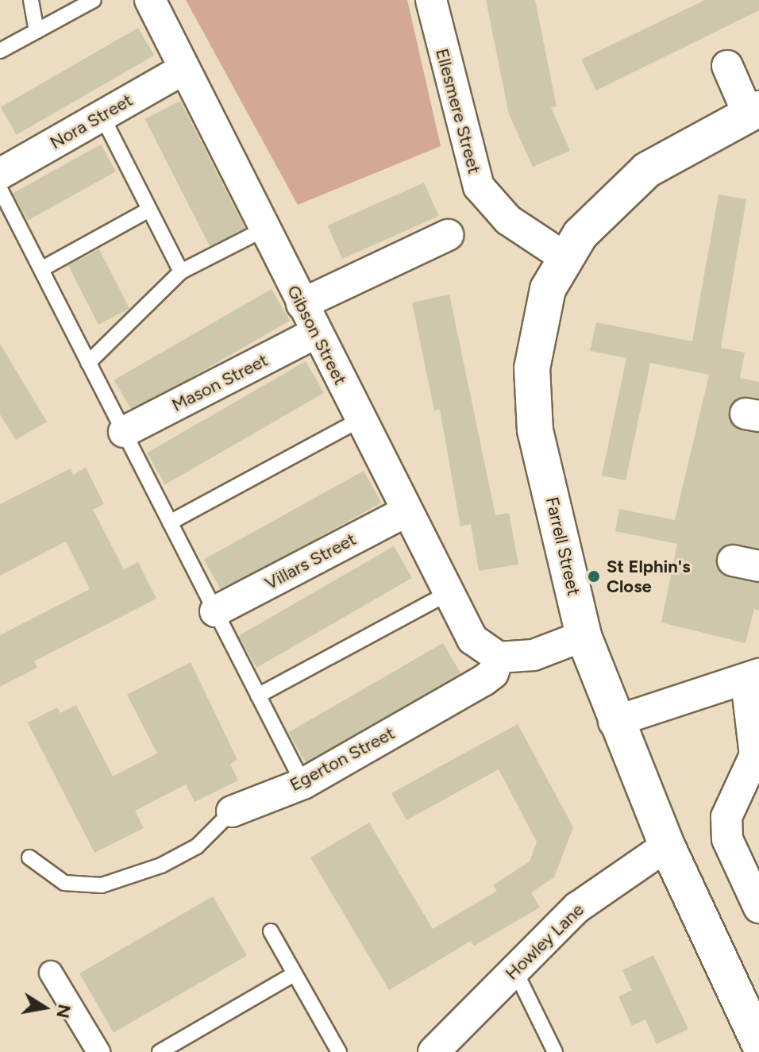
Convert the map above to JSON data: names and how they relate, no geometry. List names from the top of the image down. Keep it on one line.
{"streets":{"street":["Ellesmere Street","Nora Street","Gibson Street","Mason Street","Farrell Street","Villars Street","Egerton Street","Howley Lane"]},"crossings":[["Ellesmere Street","Farrell Street"],["Nora Street","Gibson Street"],["Gibson Street","Mason Street"],["Gibson Street","Villars Street"],["Gibson Street","Egerton Street"],["Farrell Street","Howley Lane"]],"places":["St Elphin's Close"],"north":"right"}
